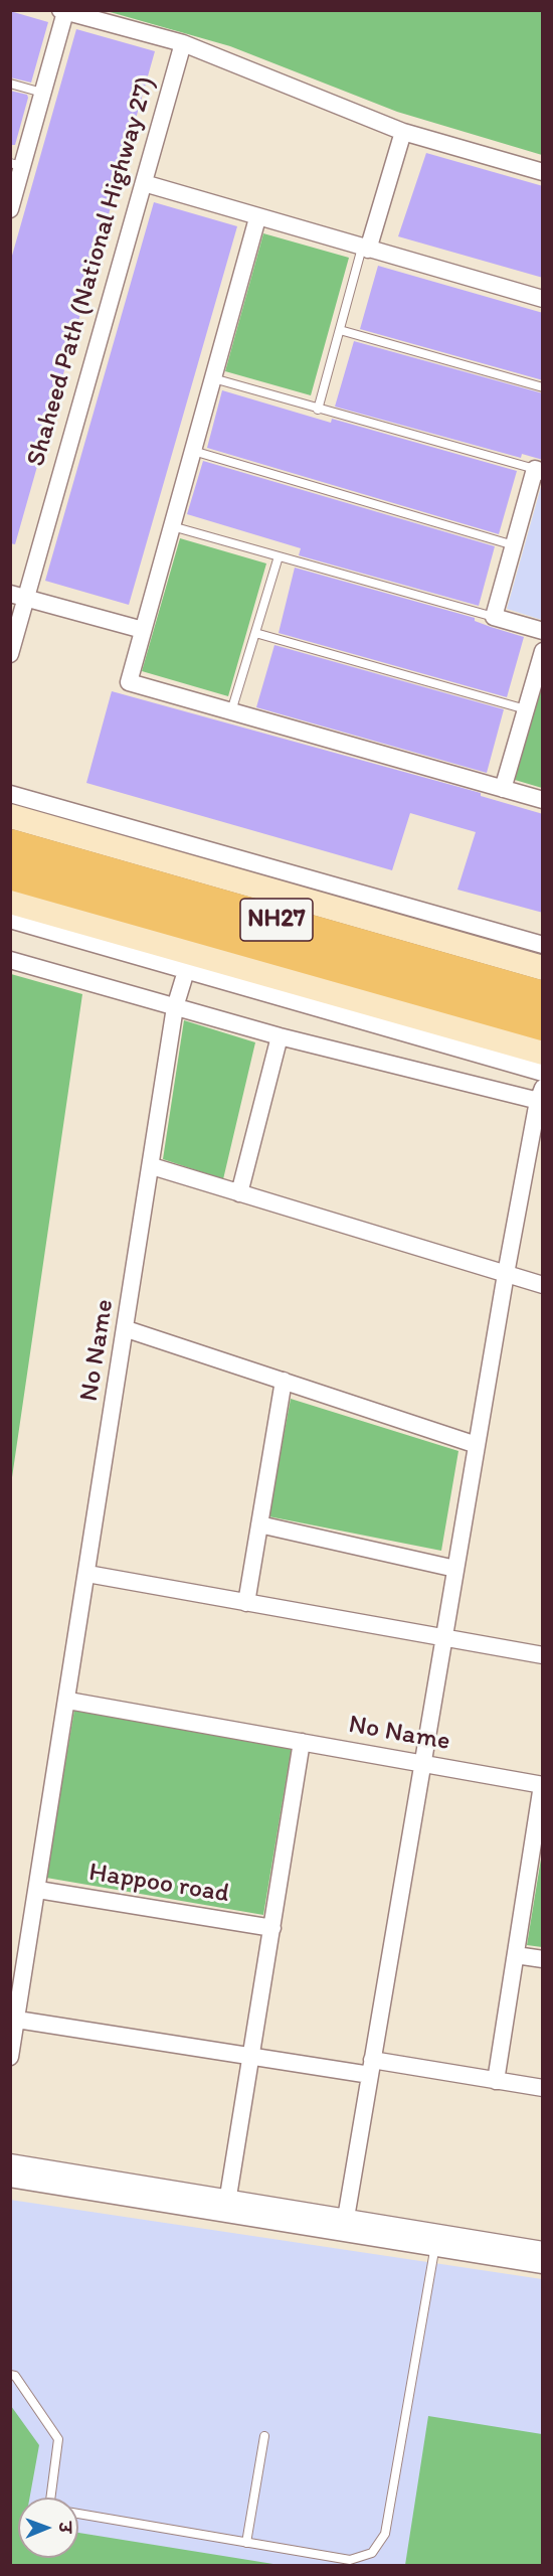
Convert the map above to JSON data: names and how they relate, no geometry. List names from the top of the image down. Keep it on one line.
{"streets":{"highway":["NH27"],"street":["Shaheed Path (National Highway 27)","No Name","Happoo road"]},"crossings":[["No Name","Happoo road"]],"north":"right"}
